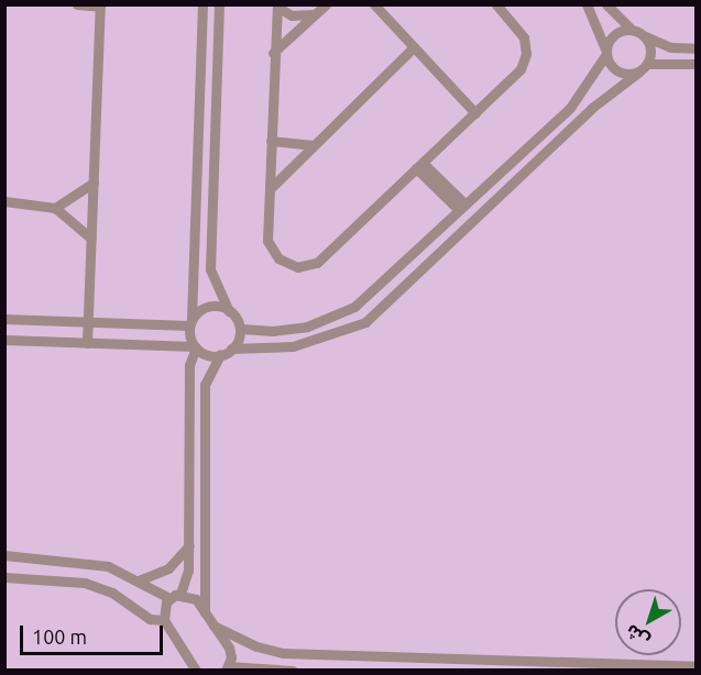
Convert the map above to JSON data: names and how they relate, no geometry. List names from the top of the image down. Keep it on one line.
{"scale_bar":"100 m","north":"bottom left"}
